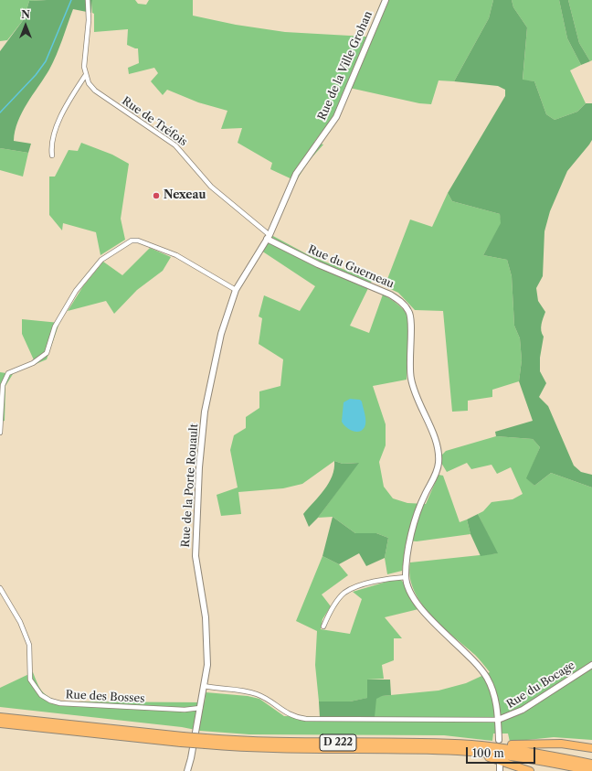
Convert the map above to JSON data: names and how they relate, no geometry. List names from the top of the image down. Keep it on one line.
{"streets":{"highway":["D 222"],"street":["Rue de la Ville Grohan","Rue de Tréfois","Rue du Guerneau","Rue de la Porte Rouault","Rue du Bocage","Rue des Bosses"]},"crossings":[["Rue de la Ville Grohan","Rue de Tréfois"],["Rue de la Ville Grohan","Rue du Guerneau"],["Rue de la Ville Grohan","Rue de la Porte Rouault"],["Rue de Tréfois","Rue du Guerneau"],["Rue de Tréfois","Rue de la Porte Rouault"],["Rue du Guerneau","Rue de la Porte Rouault"],["Rue de la Porte Rouault","Rue des Bosses"]],"places":["Nexeau"],"scale_bar":"100 m","north":"top"}
